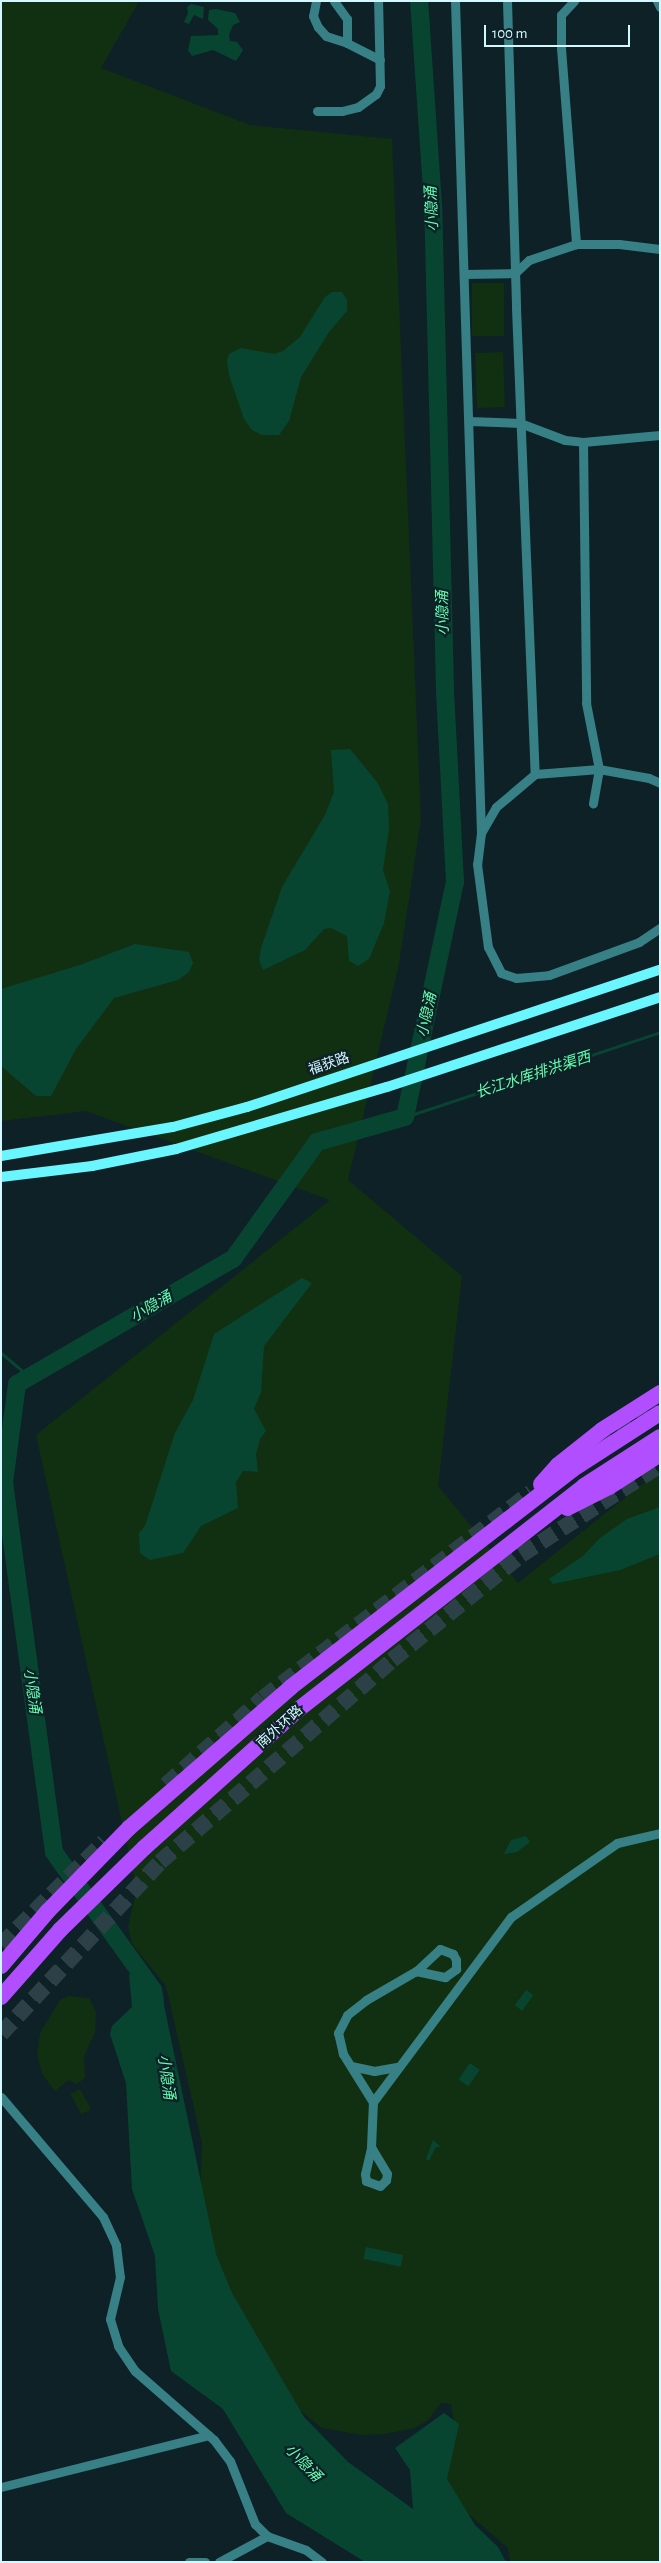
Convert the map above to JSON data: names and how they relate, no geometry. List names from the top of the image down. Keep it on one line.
{"streets":{"highway":["南外环路"],"street":["福获路"]},"water":["小隐涌","长江水库排洪渠西"],"scale_bar":"100 m"}
